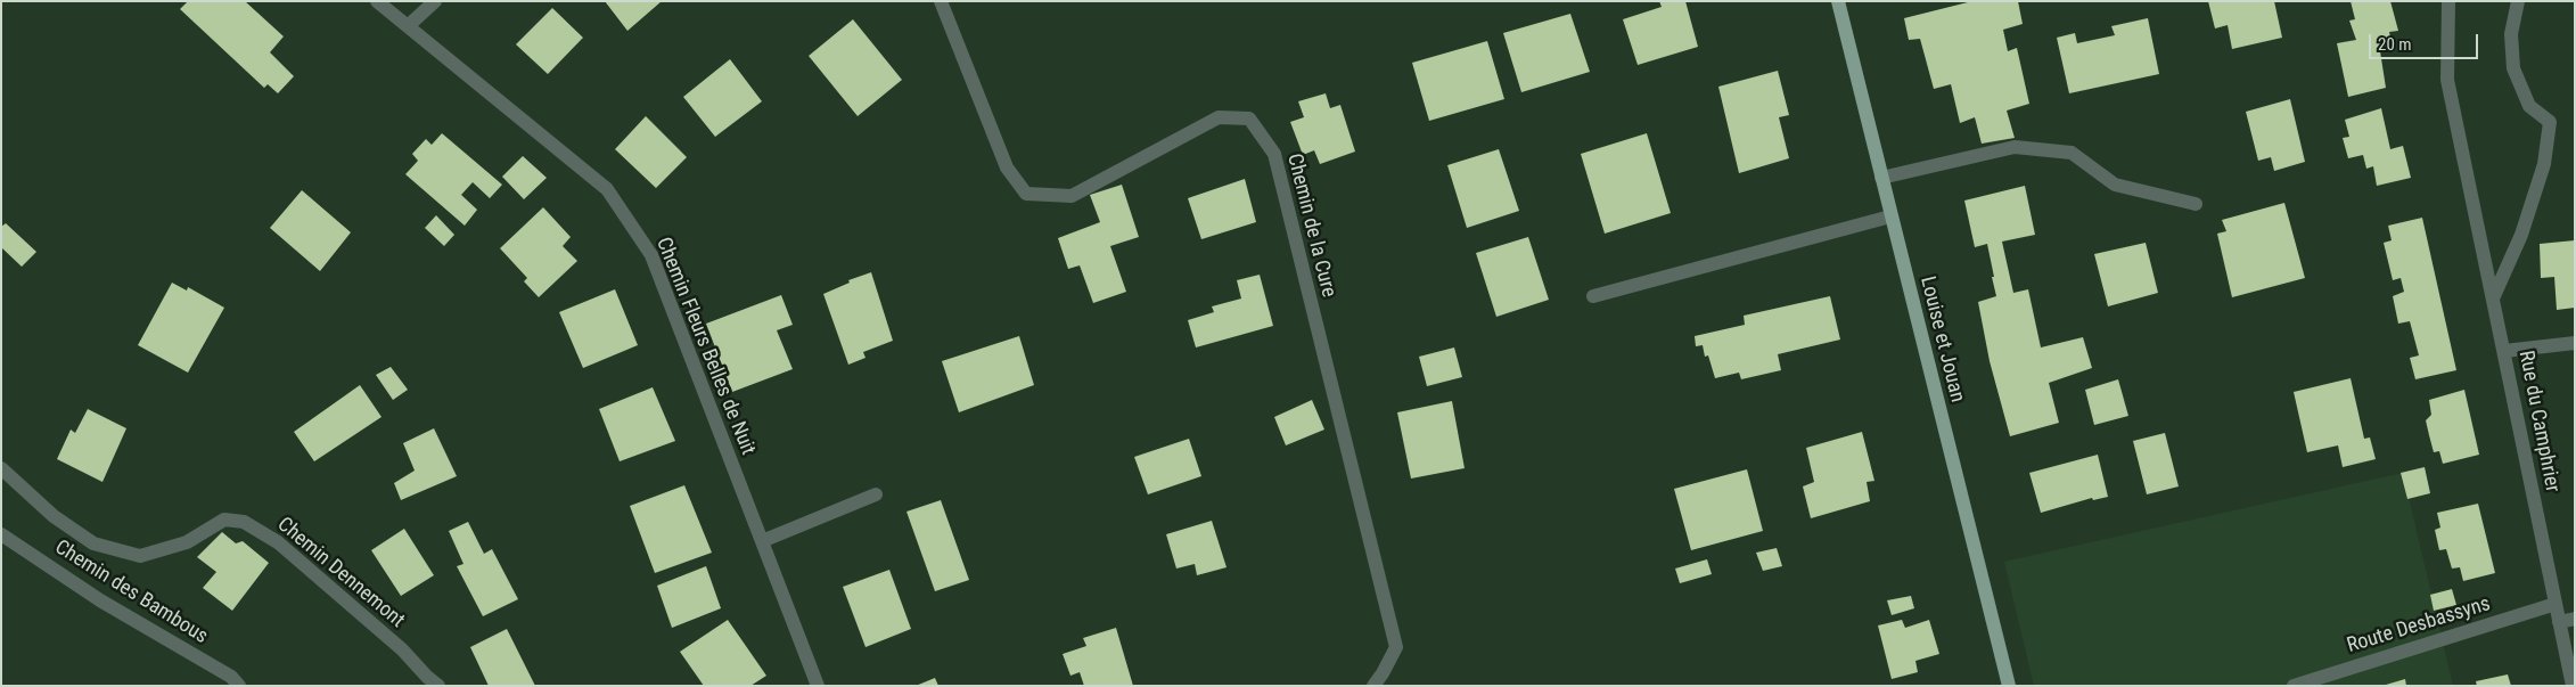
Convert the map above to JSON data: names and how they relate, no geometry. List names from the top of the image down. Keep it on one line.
{"streets":{"main road":["Louise et Jouan"],"street":["Chemin de la Cure","Chemin Fleurs Belles de Nuit","Rue du Camphrier","Chemin Dennemont","Chemin des Bambous","Route Desbassyns"]},"crossings":[["Rue du Camphrier","Route Desbassyns"]],"scale_bar":"20 m"}
